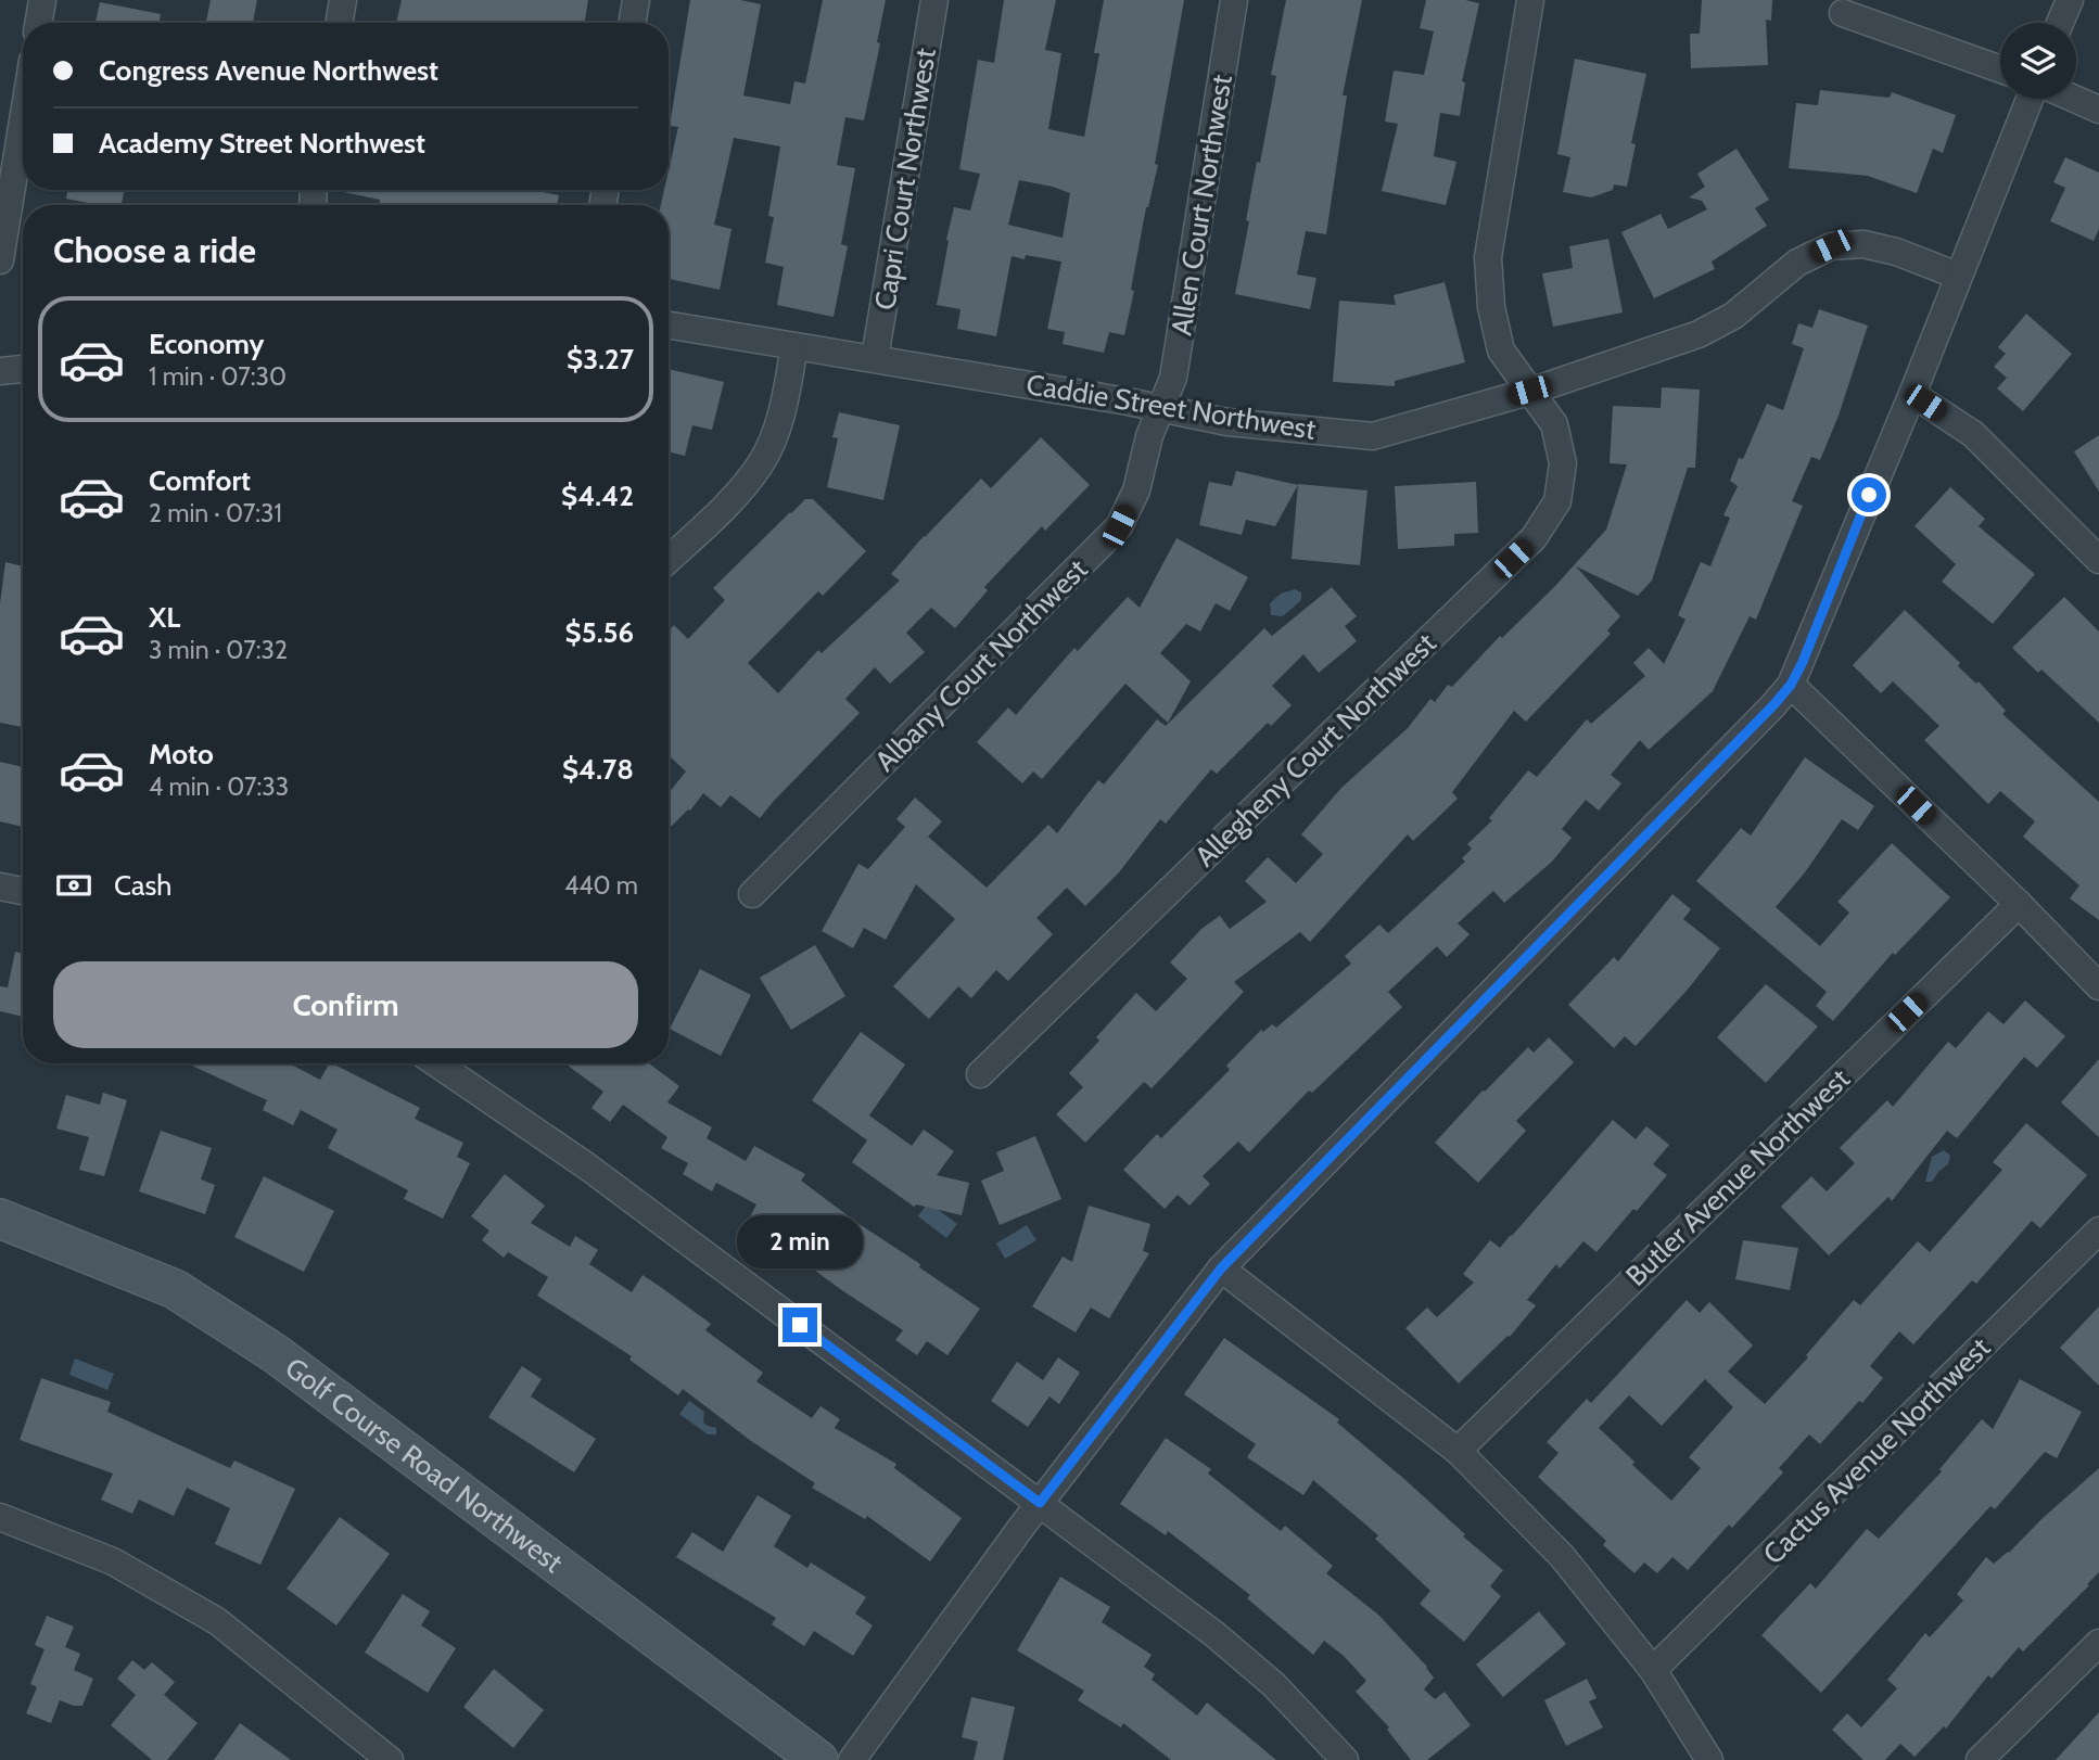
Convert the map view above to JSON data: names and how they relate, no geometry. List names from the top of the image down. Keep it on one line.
{"streets":{"main road":["Golf Course Road Northwest"],"street":["Capri Court Northwest","Allen Court Northwest","Caddie Street Northwest","Albany Court Northwest","Allegheny Court Northwest","Butler Avenue Northwest","Cactus Avenue Northwest"]},"crossings":[["Capri Court Northwest","Caddie Street Northwest"],["Allen Court Northwest","Caddie Street Northwest"],["Allen Court Northwest","Albany Court Northwest"],["Caddie Street Northwest","Albany Court Northwest"],["Caddie Street Northwest","Allegheny Court Northwest"]],"page":{"banner":["Congress Avenue Northwest","Academy Street Northwest"],"heading":"Choose a ride","list":[{"name":"Economy","note":"1 min · 07:30","value":"$3.27"},{"name":"Comfort","note":"2 min · 07:31","value":"$4.42"},{"name":"XL","note":"3 min · 07:32","value":"$5.56"},{"name":"Moto","note":"4 min · 07:33","value":"$4.78"}],"pay":["Cash","440 m"],"buttons":"Confirm","bubble":"2 min"}}
